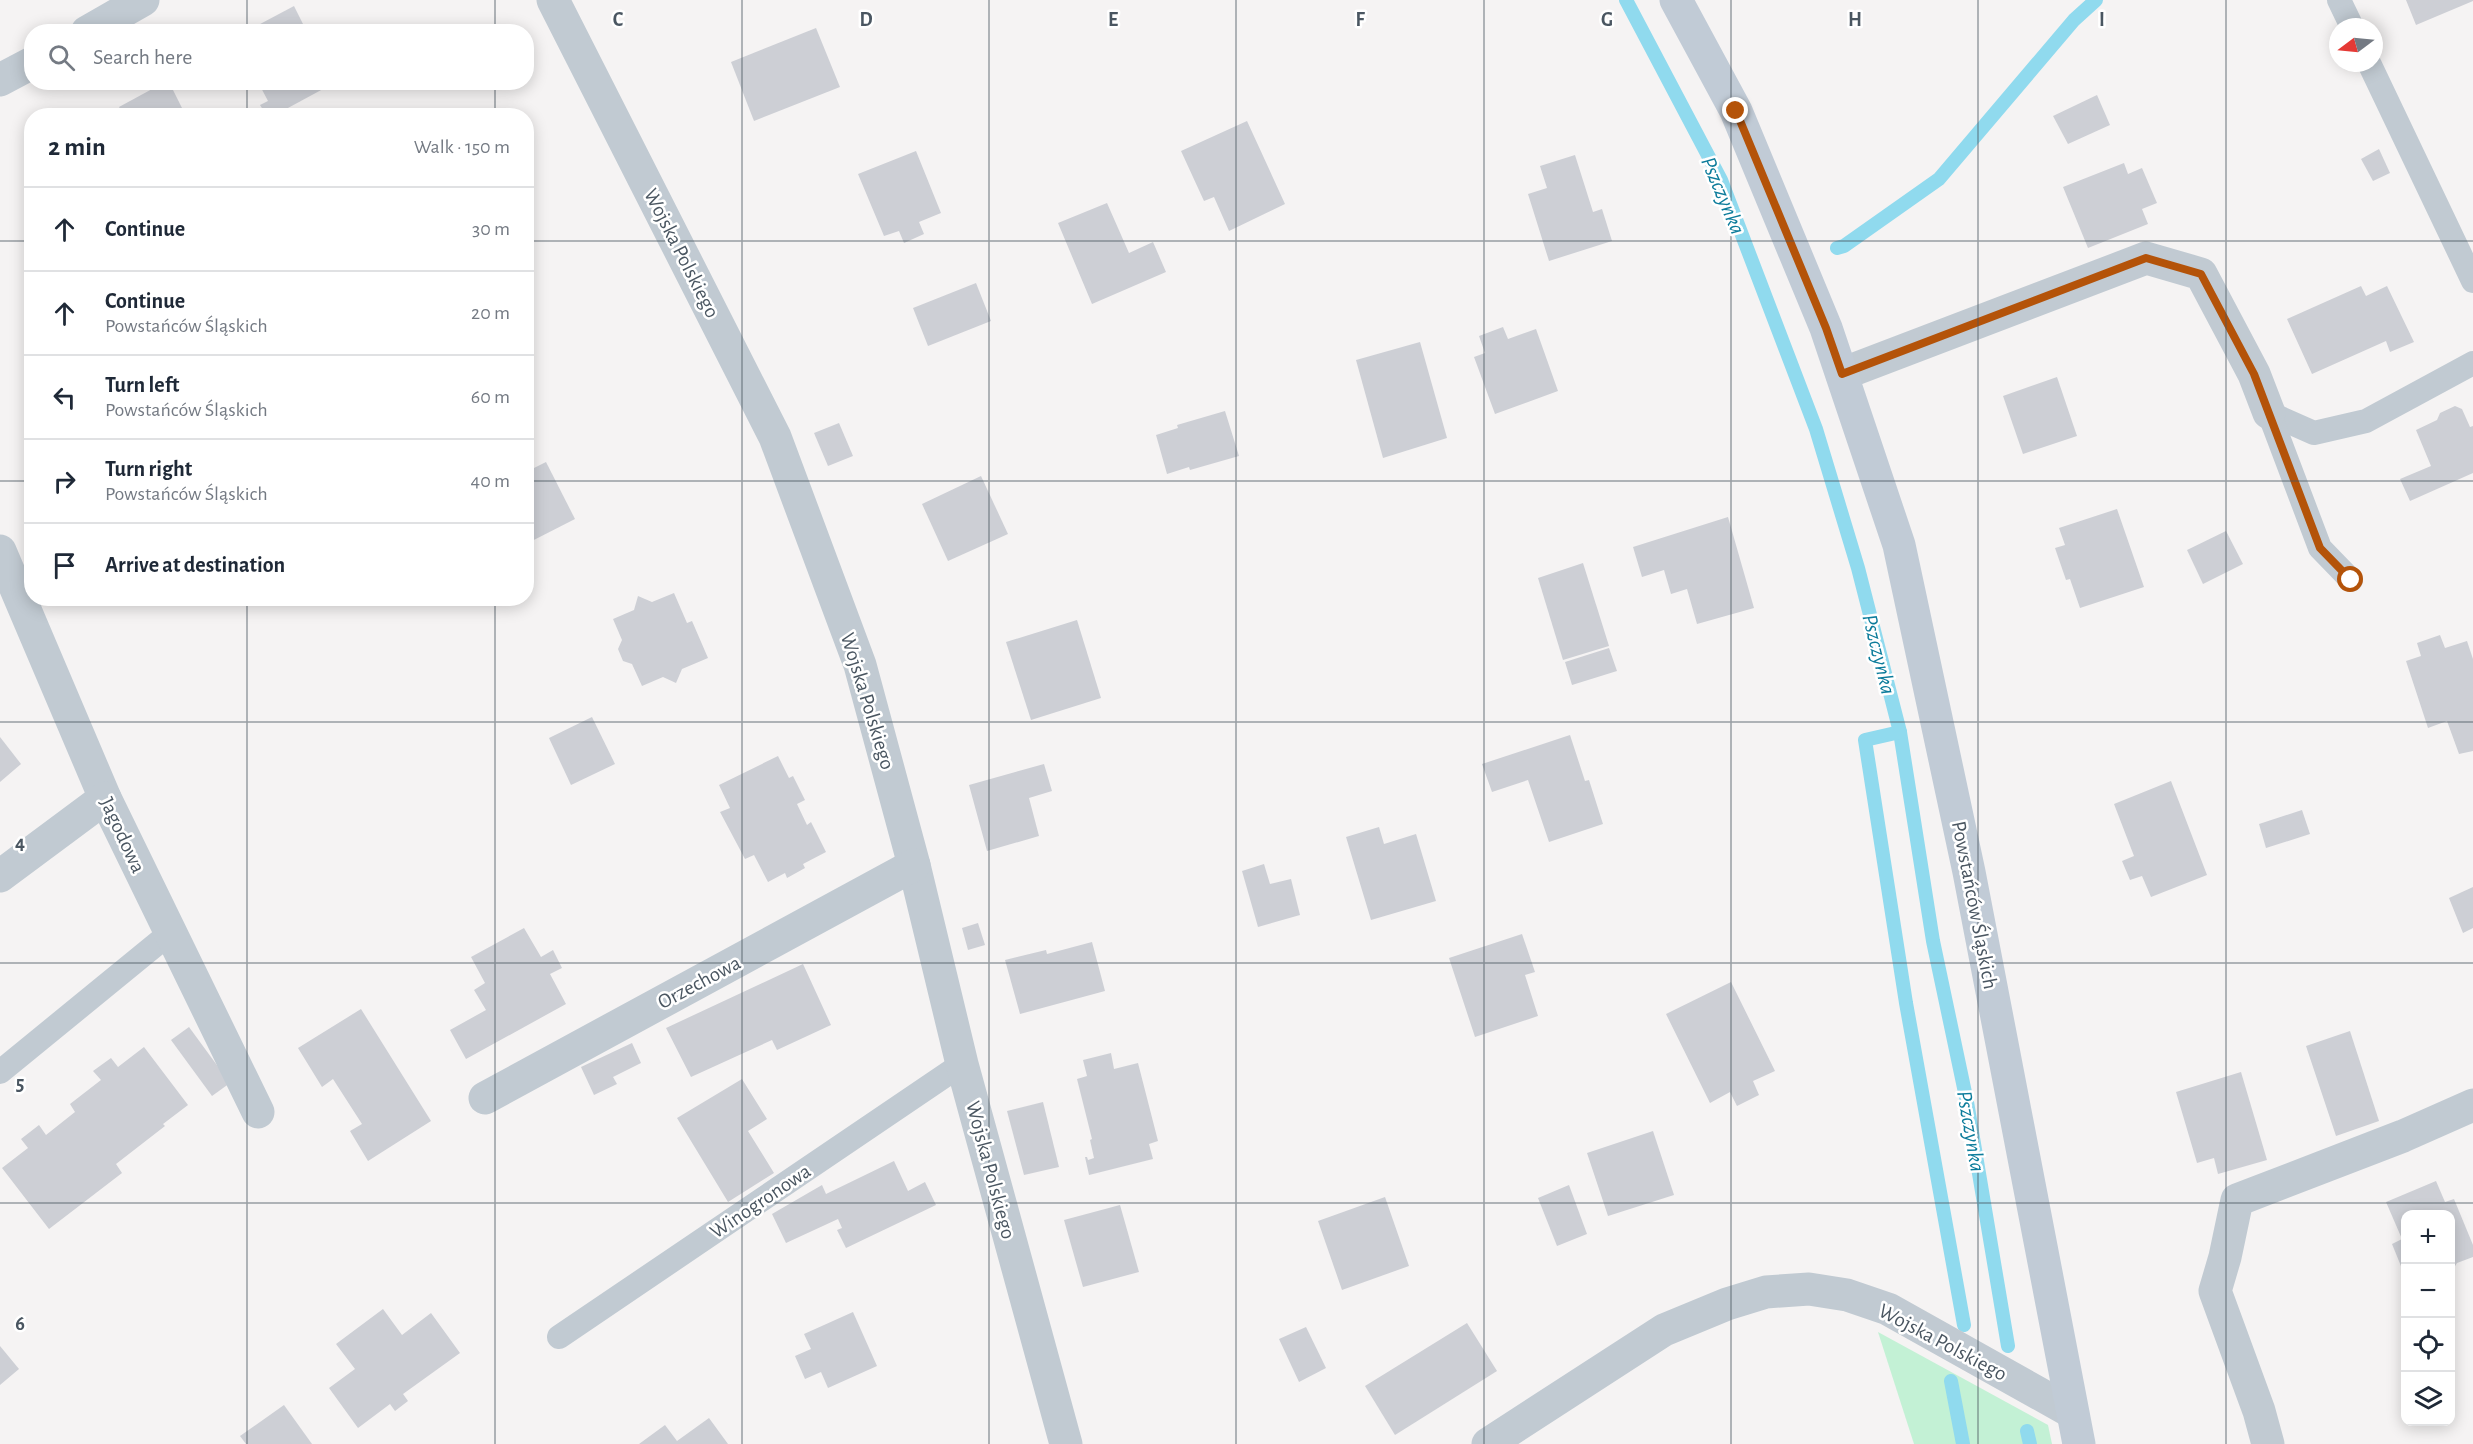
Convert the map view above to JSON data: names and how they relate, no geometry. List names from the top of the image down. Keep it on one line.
{"streets":{"street":["Wojska Polskiego","Jagodowa","Powstańców Śląskich","Orzechowa"],"lane":["Winogronowa"]},"crossings":[["Wojska Polskiego","Powstańców Śląskich"],["Wojska Polskiego","Orzechowa"],["Wojska Polskiego","Winogronowa"]],"water":["Pszczynka"],"north":"left","page":{"search":"Search here","heading":["2 min","Walk · 150 m"],"list":[["Continue","30 m"],["Continue","Powstańców Śląskich","20 m"],["Turn left","Powstańców Śląskich","60 m"],["Turn right","Powstańców Śląskich","40 m"],"Arrive at destination"],"map_buttons":["+","−"]},"grid":{"columns":["C","D","E","F","G","H","I"],"rows":["4","5","6"]}}
